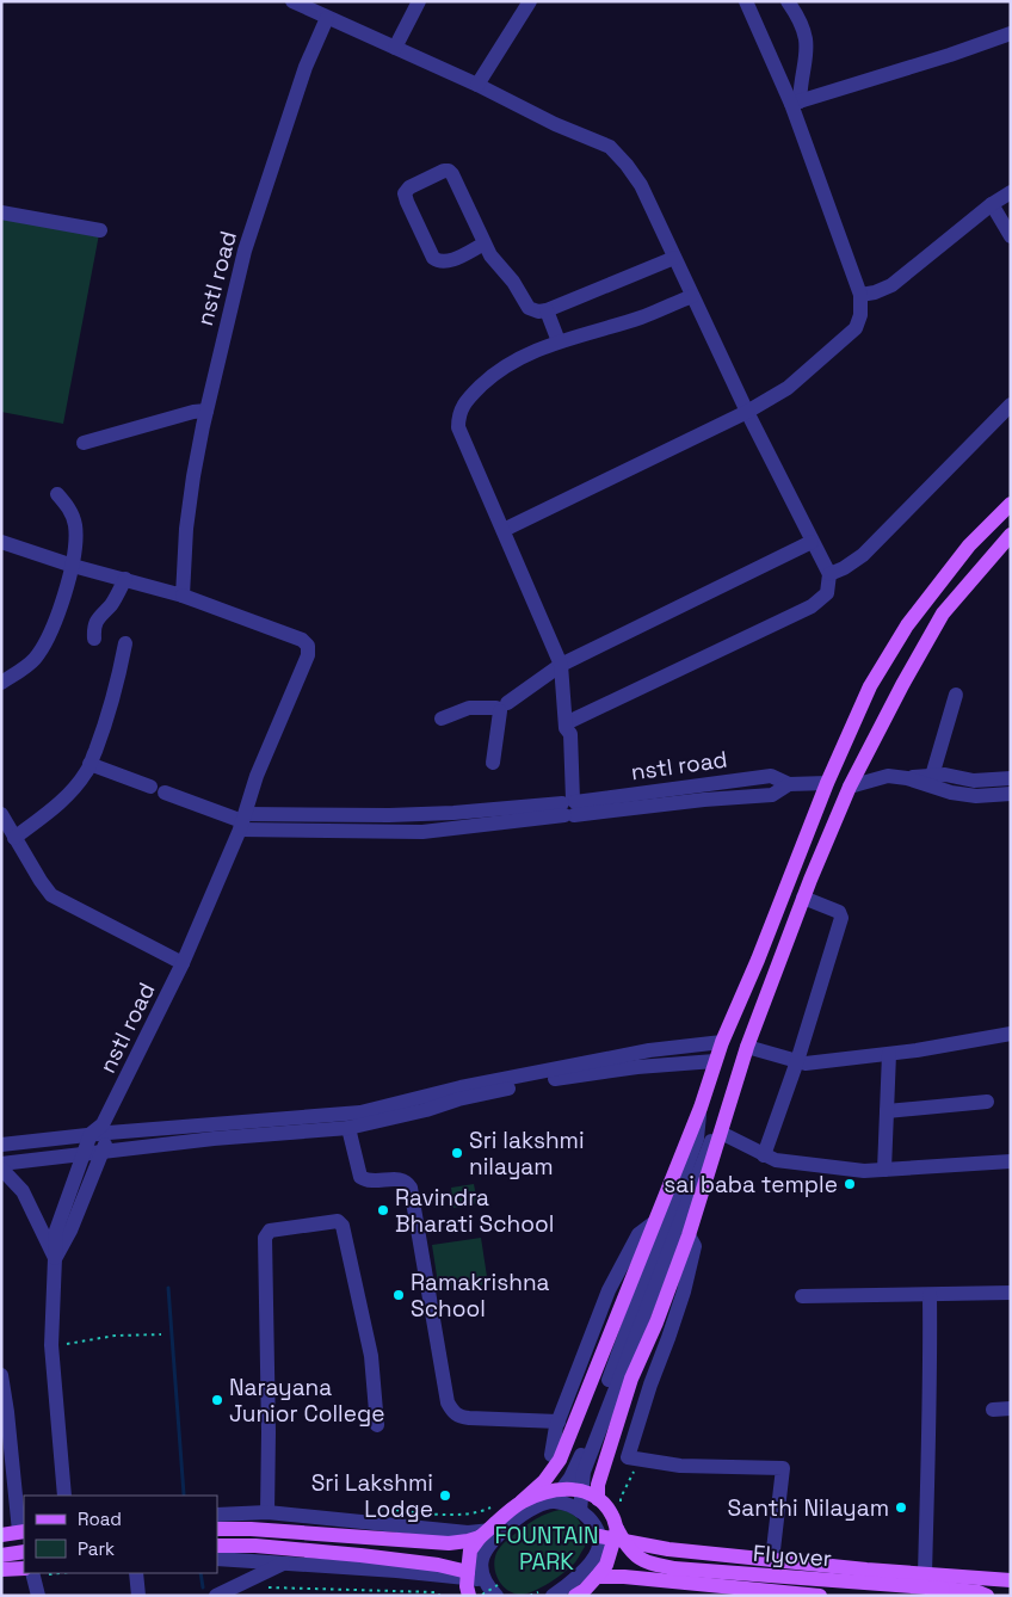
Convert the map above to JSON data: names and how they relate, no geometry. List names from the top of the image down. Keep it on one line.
{"streets":{"main road":["Flyover"],"street":["nstl road"]},"parks":["FOUNTAIN PARK"],"places":["Sri lakshmi nilayam","sai baba temple","Ravindra Bharati School","Ramakrishna School","Narayana Junior College","Sri Lakshmi Lodge","Santhi Nilayam"],"legend":["Road","Park"]}
